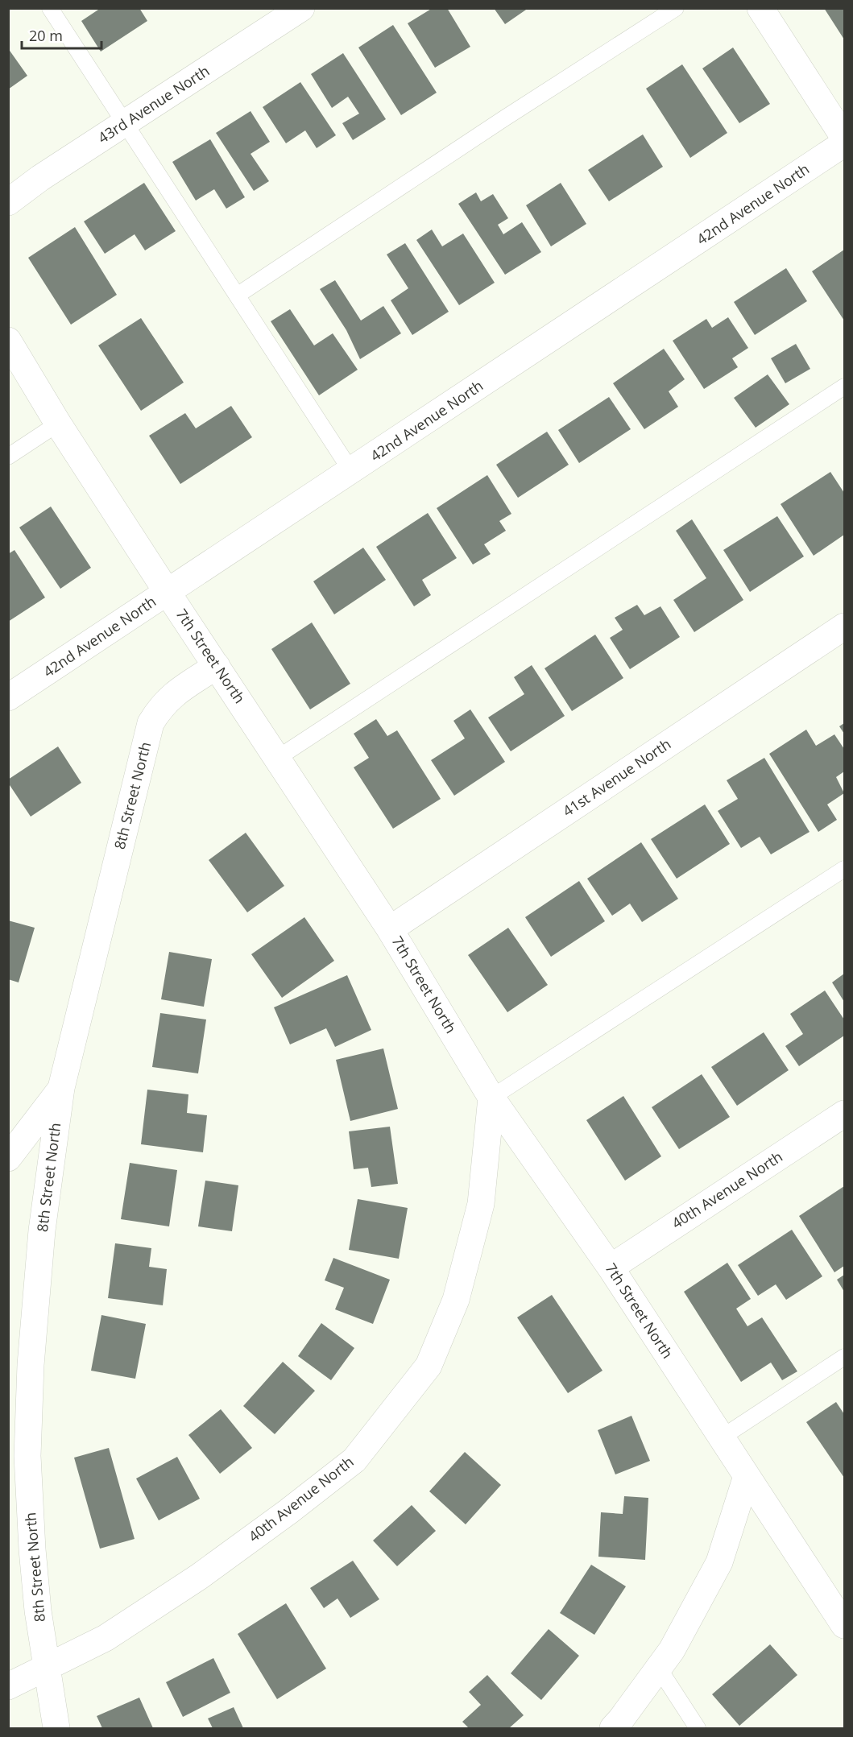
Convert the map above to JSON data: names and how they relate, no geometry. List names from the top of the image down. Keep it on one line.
{"streets":{"street":["43rd Avenue North","42nd Avenue North","7th Street North","41st Avenue North","8th Street North","40th Avenue North"]},"crossings":[["42nd Avenue North","7th Street North"],["7th Street North","41st Avenue North"],["7th Street North","8th Street North"],["7th Street North","40th Avenue North"],["8th Street North","40th Avenue North"]],"scale_bar":"20 m"}
